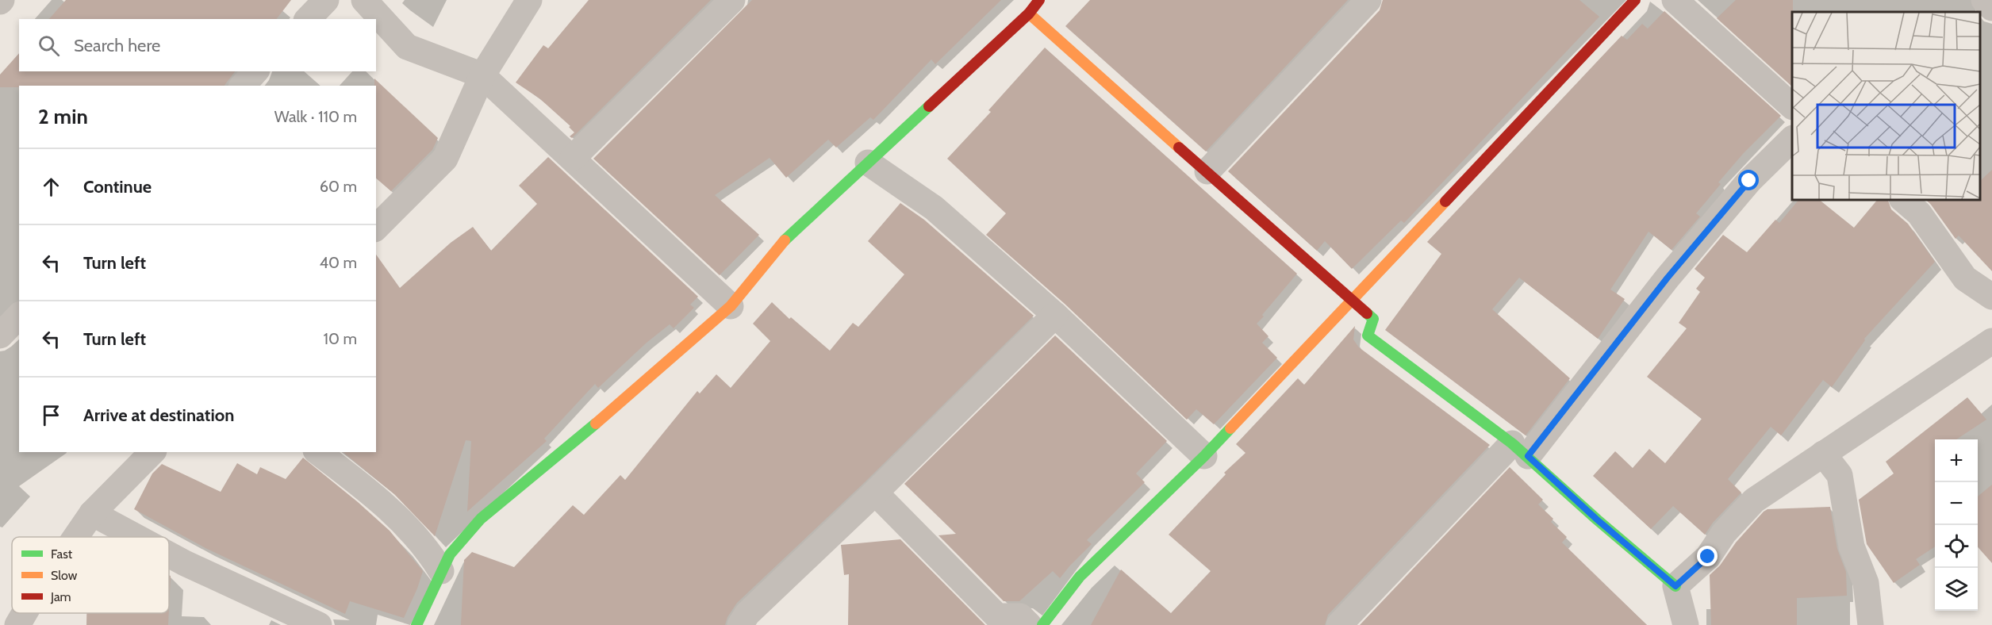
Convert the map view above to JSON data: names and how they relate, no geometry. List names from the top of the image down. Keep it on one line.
{"legend":["Fast","Slow","Jam"],"page":{"search":"Search here","heading":["2 min","Walk · 110 m"],"list":[["Continue","60 m"],["Turn left","40 m"],["Turn left","10 m"],"Arrive at destination"],"map_buttons":["+","−"]}}
